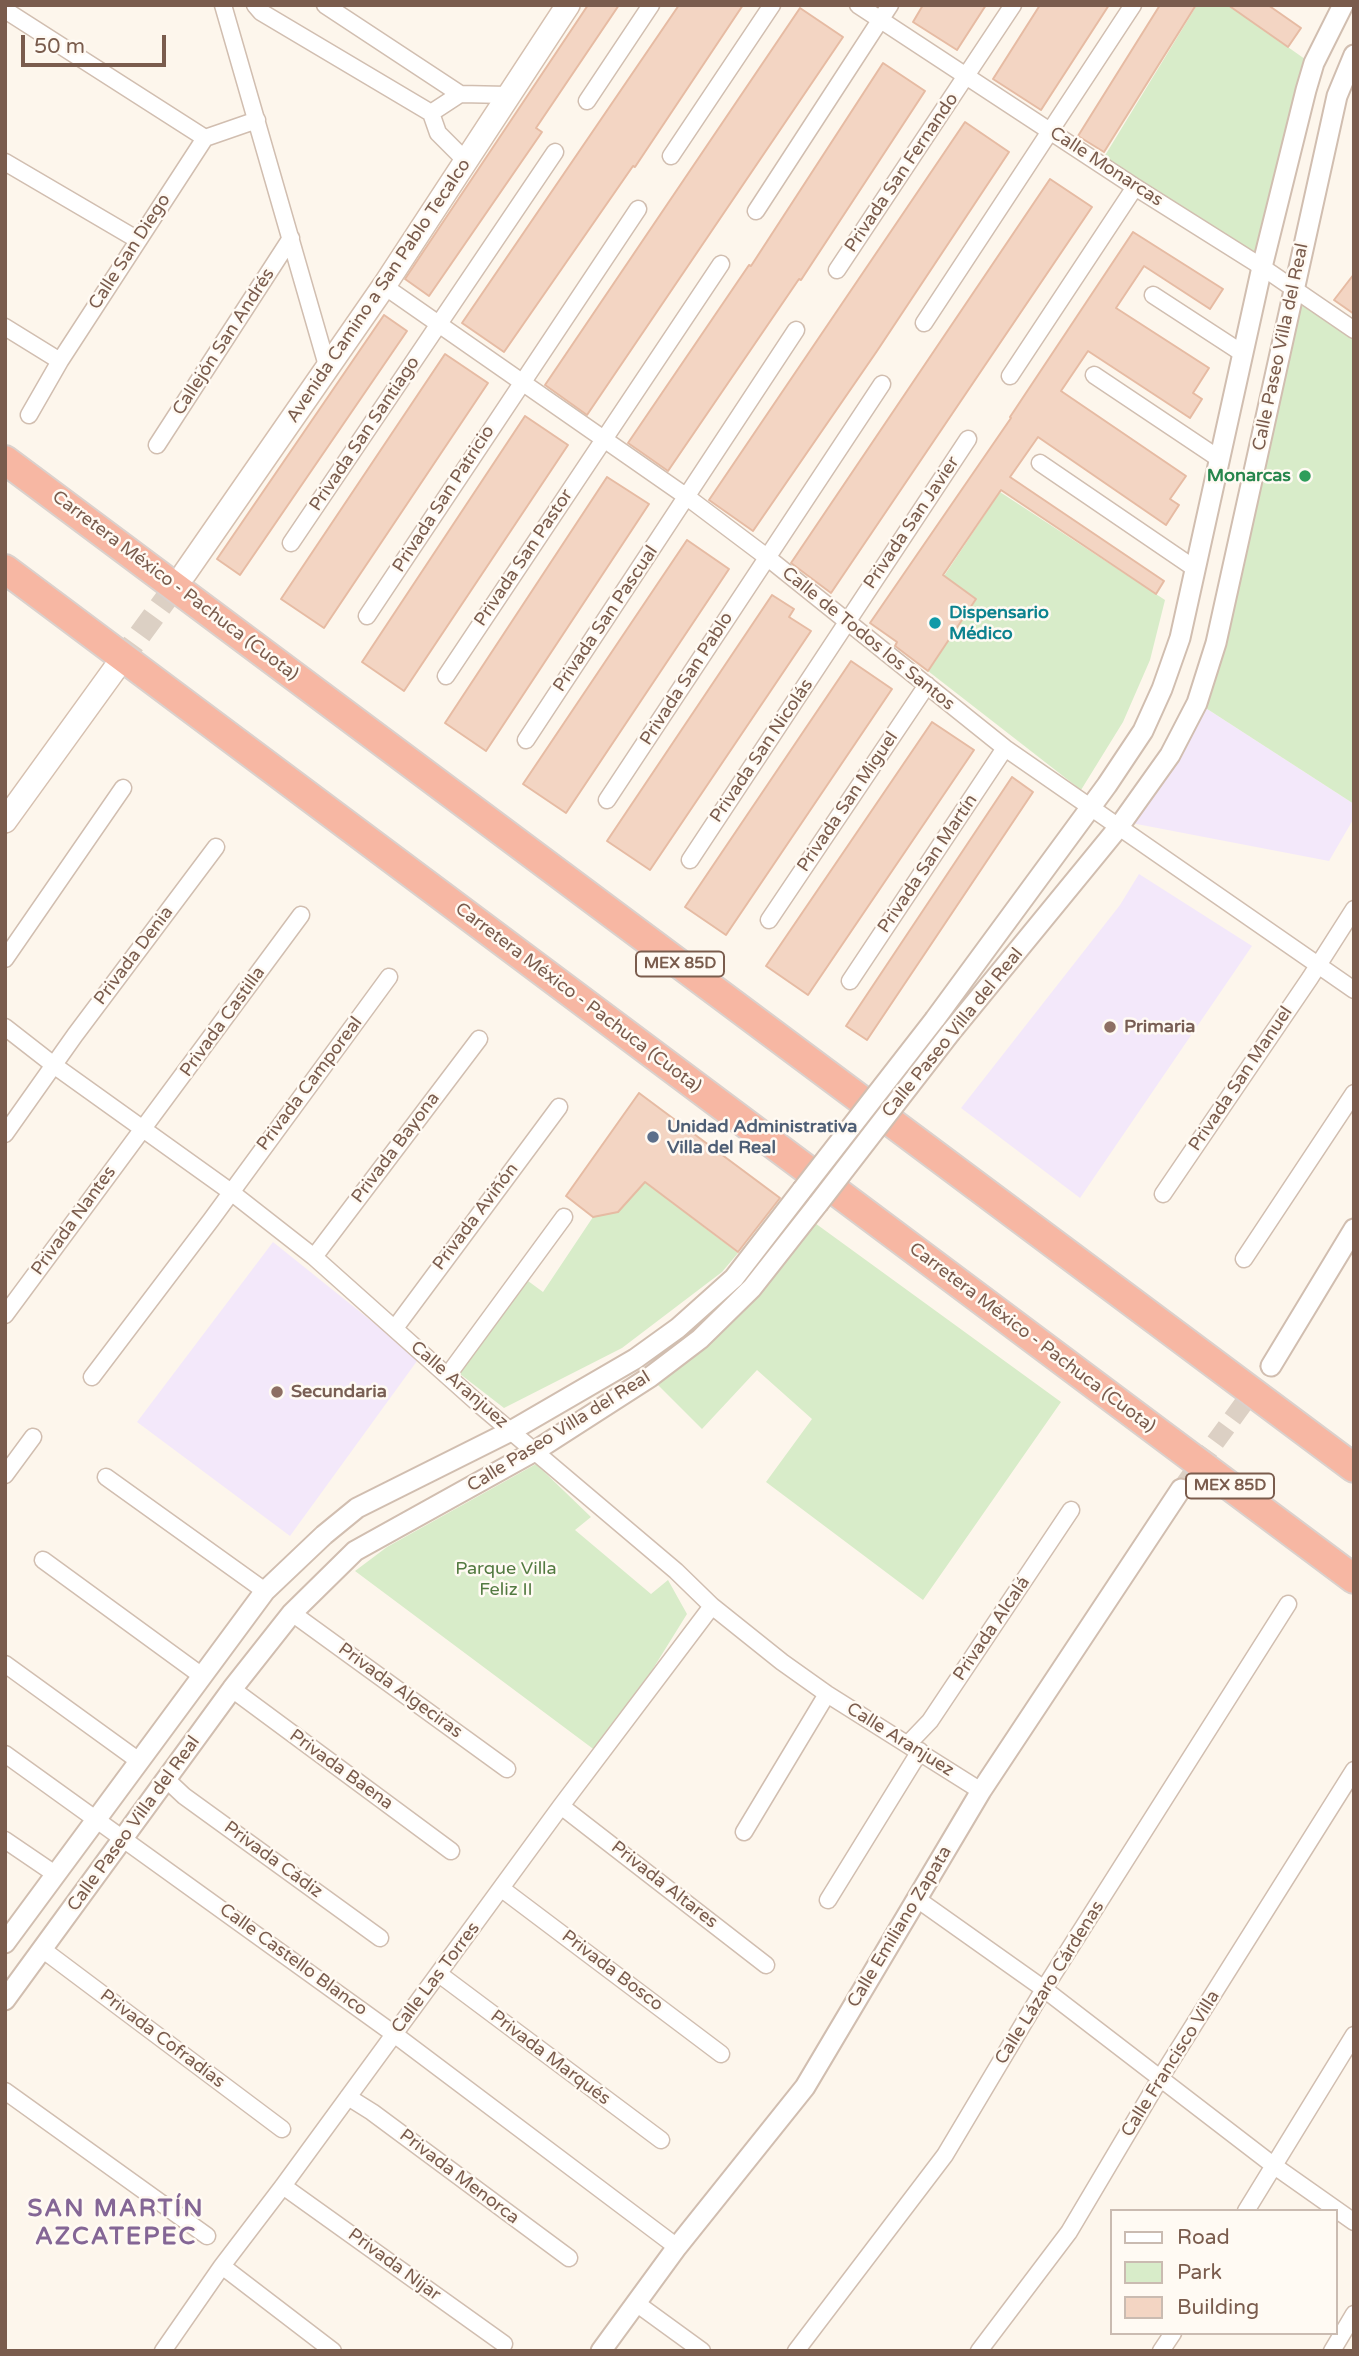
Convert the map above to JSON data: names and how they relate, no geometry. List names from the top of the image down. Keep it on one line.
{"streets":{"highway":["Carretera México - Pachuca (Cuota)","MEX 85D"],"main road":["Avenida Camino a San Pablo Tecalco"],"street":["Calle Monarcas","Privada San Fernando","Calle San Diego","Callejón San Andrés","Calle Paseo Villa del Real","Privada San Santiago","Privada San Patricio","Privada San Javier","Privada San Pastor","Privada San Pascual","Calle de Todos los Santos","Privada San Pablo","Privada San Nicolás","Privada San Miguel","Privada San Martín","Privada Denia","Privada Castilla","Privada San Manuel","Privada Camporeal","Privada Bayona","Privada Aviñón","Privada Nantes","Calle Aranjuez","Privada Alcalá","Privada Algeciras","Privada Baena","Privada Cádiz","Privada Altares","Calle Emiliano Zapata","Calle Castello Blanco","Privada Bosco","Calle Las Torres","Calle Lázaro Cárdenas","Privada Cofradías","Privada Marqués","Calle Francisco Villa","Privada Menorca","Privada Nijar"]},"crossings":[["Calle Monarcas","Privada San Fernando"],["Calle Monarcas","Calle Paseo Villa del Real"],["Avenida Camino a San Pablo Tecalco","Calle de Todos los Santos"],["Calle Paseo Villa del Real","Calle de Todos los Santos"],["Calle Paseo Villa del Real","Calle Aranjuez"],["Calle Paseo Villa del Real","Privada Algeciras"],["Calle Paseo Villa del Real","Privada Baena"],["Calle Paseo Villa del Real","Privada Cádiz"],["Calle Paseo Villa del Real","Calle Castello Blanco"],["Calle Paseo Villa del Real","Privada Cofradías"],["Privada San Santiago","Calle de Todos los Santos"],["Privada San Patricio","Calle de Todos los Santos"],["Privada San Javier","Calle de Todos los Santos"],["Privada San Javier","Privada San Nicolás"],["Privada San Pastor","Calle de Todos los Santos"],["Privada San Pascual","Calle de Todos los Santos"],["Calle de Todos los Santos","Privada San Pablo"],["Calle de Todos los Santos","Privada San Miguel"],["Calle de Todos los Santos","Privada San Martín"],["Calle de Todos los Santos","Privada San Manuel"],["Privada Denia","Calle Aranjuez"],["Privada Castilla","Privada Nantes"],["Privada Castilla","Calle Aranjuez"],["Privada Camporeal","Calle Aranjuez"],["Privada Bayona","Calle Aranjuez"],["Privada Aviñón","Calle Aranjuez"],["Privada Nantes","Calle Aranjuez"],["Calle Aranjuez","Privada Alcalá"],["Calle Aranjuez","Calle Emiliano Zapata"],["Calle Aranjuez","Calle Las Torres"],["Privada Altares","Calle Las Torres"],["Calle Emiliano Zapata","Calle Castello Blanco"],["Calle Castello Blanco","Calle Las Torres"],["Privada Bosco","Calle Las Torres"],["Calle Las Torres","Privada Marqués"],["Calle Las Torres","Privada Menorca"],["Calle Las Torres","Privada Nijar"]],"districts":["SAN MARTÍN AZCATEPEC"],"parks":["Parque Villa Feliz II"],"places":["Monarcas","Dispensario Médico","Primaria","Unidad Administrativa Villa del Real","Secundaria"],"legend":["Road","Park","Building"],"scale_bar":"50 m"}
